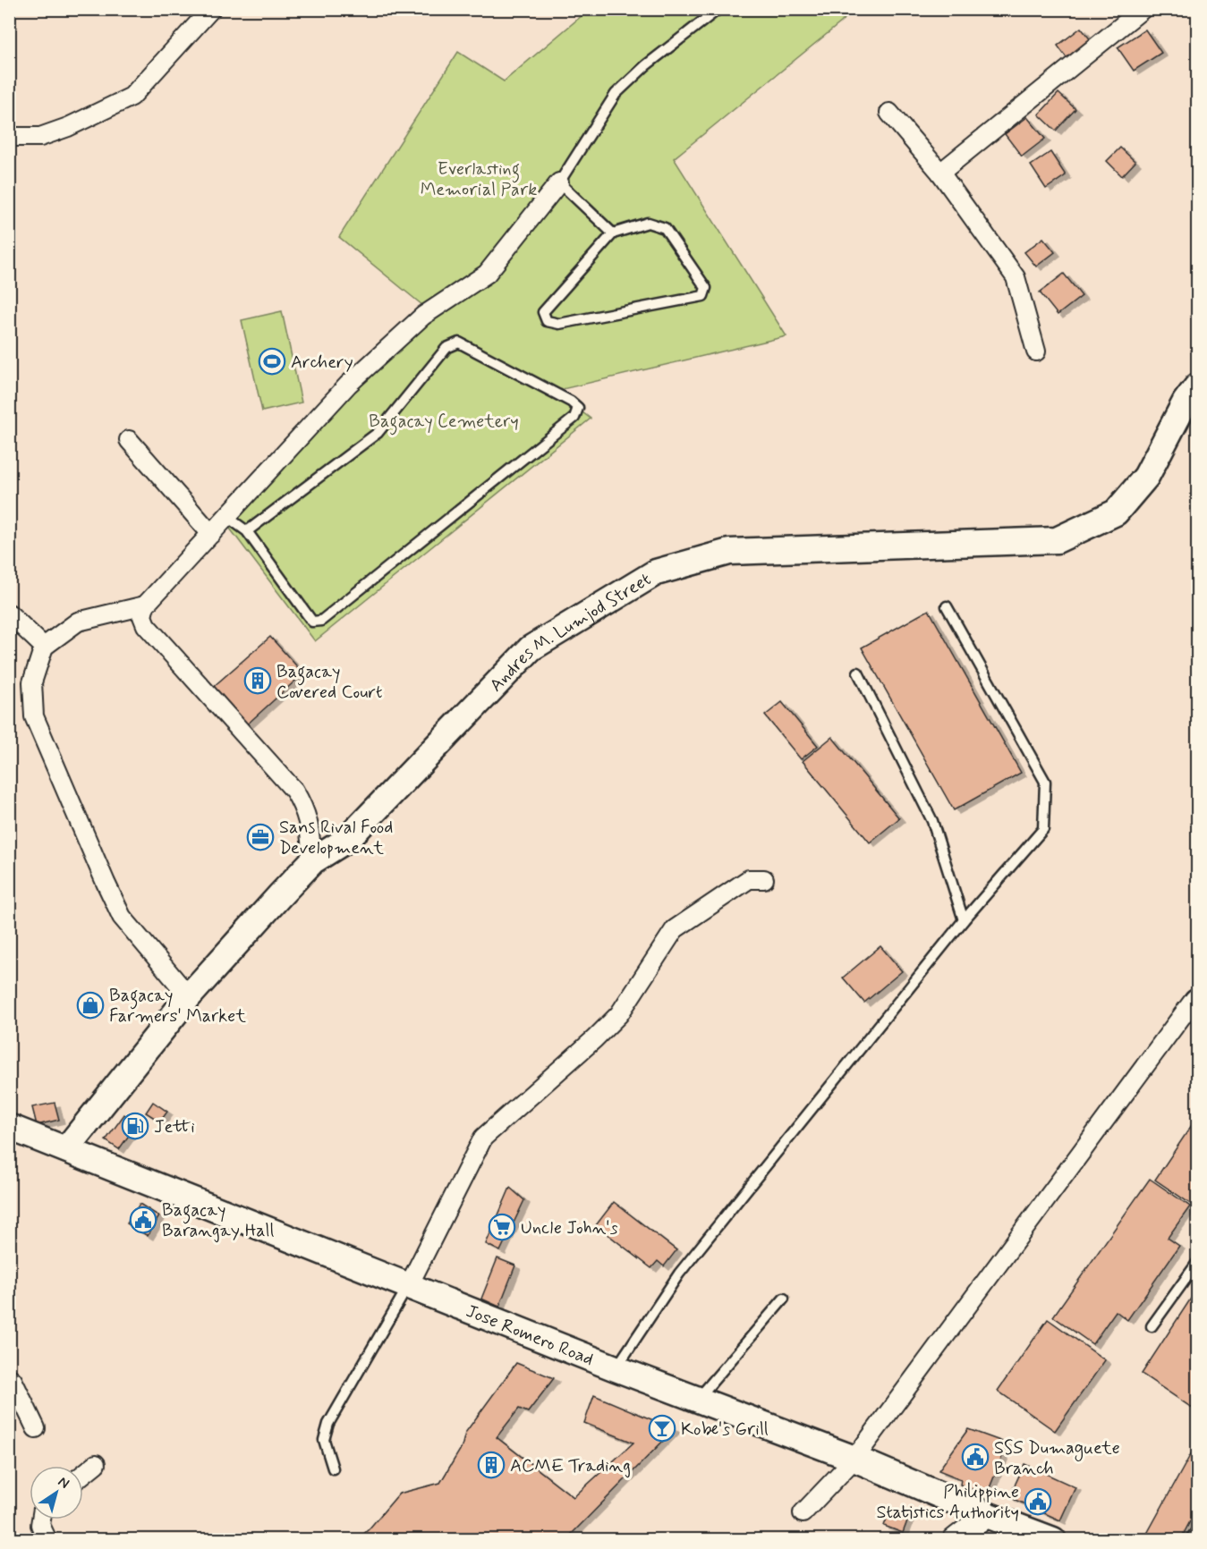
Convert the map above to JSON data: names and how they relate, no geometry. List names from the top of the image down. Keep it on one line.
{"streets":{"main road":["Andres M. Lumjod Street","Jose Romero Road"]},"crossings":[["Andres M. Lumjod Street","Jose Romero Road"]],"parks":["Everlasting Memorial Park","Bagacay Cemetery"],"places":{"sports":["Archery"],"building":["Bagacay Covered Court","ACME Trading"],"office":["Sans Rival Food Development"],"shop":["Bagacay Farmers' Market"],"fuel station":["Jetti"],"public building":["Bagacay Barangay Hall","SSS Dumaguete Branch","Philippine Statistics Authority"],"supermarket":["Uncle John's"],"bar":["Kobe's Grill"]},"north":"top right"}
